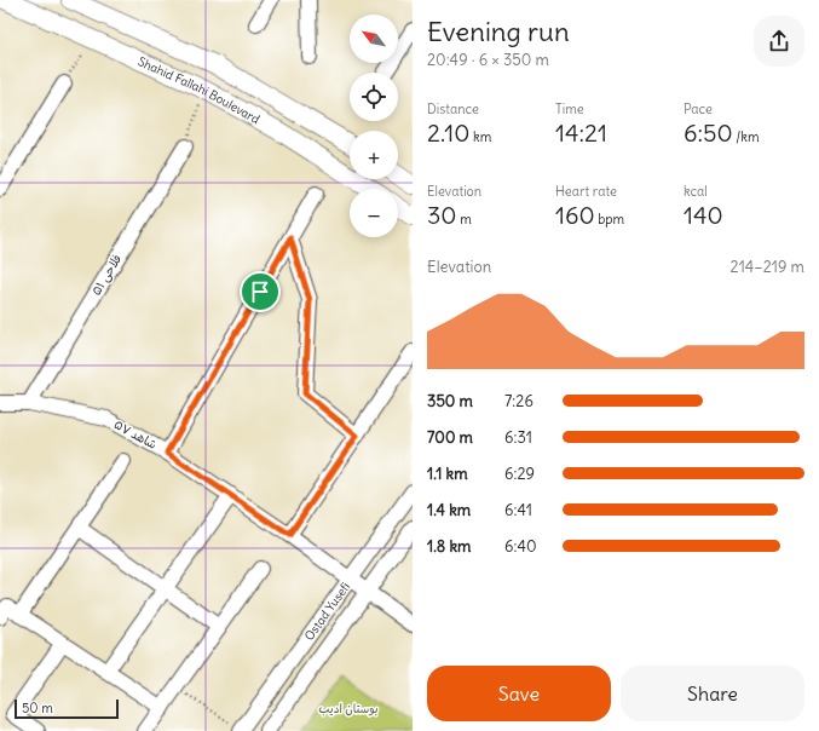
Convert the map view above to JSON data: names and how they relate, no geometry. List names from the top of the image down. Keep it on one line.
{"streets":{"main road":["Shahid Fallahi Boulevard"],"street":["فلاحی ۵۱","شاهد ۵۷","Ostad Yusefi"]},"crossings":[["فلاحی ۵۱","شاهد ۵۷"],["شاهد ۵۷","Ostad Yusefi"]],"parks":["بوستان ادیب"],"scale_bar":"50 m","north":"top left","page":{"heading":["Evening run","20:49 · 6 × 350 m"],"map_buttons":["+","−"],"stats":[["Distance","2.10 km"],["Time","14:21"],["Pace","6:50 /km"],["Elevation","30 m"],["Heart rate","160 bpm"],["kcal","140"]],"chart":["Elevation","214–219 m"],"list":[{"name":"350 m","note":"7:26"},{"name":"700 m","note":"6:31"},{"name":"1.1 km","note":"6:29"},{"name":"1.4 km","note":"6:41"},{"name":"1.8 km","note":"6:40"}],"buttons":["Save","Share"],"scale":"50 m"}}
